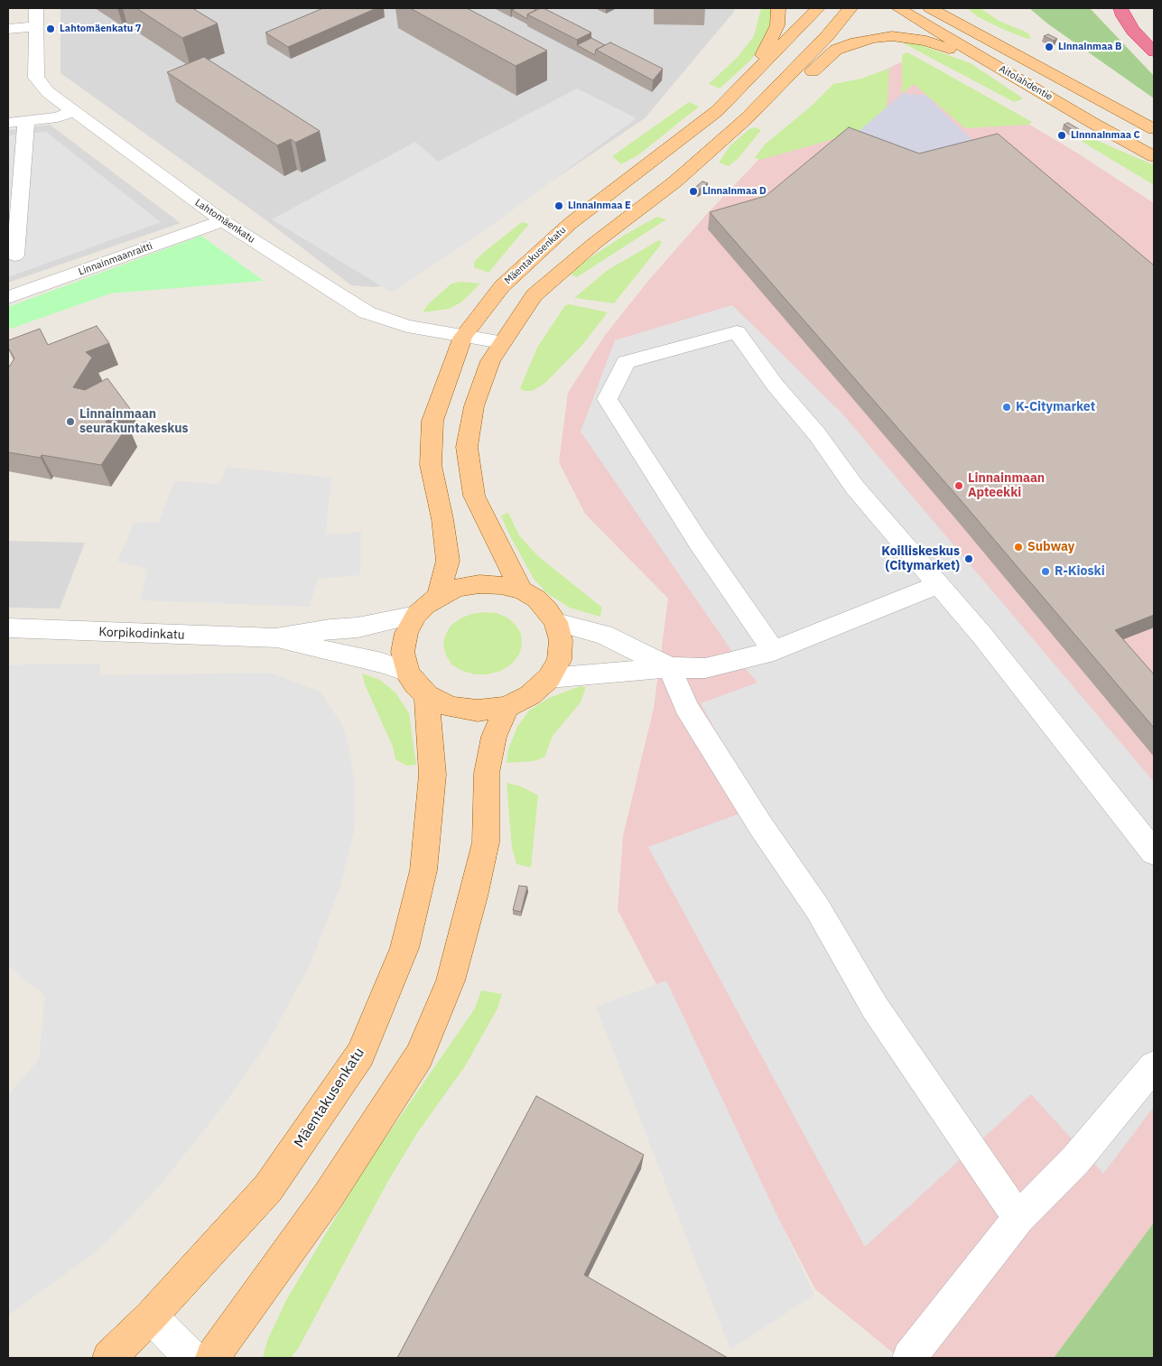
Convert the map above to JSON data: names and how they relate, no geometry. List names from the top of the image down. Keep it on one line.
{"streets":{"main road":["Aitolahdentie","Mäentakusenkatu"],"street":["Lahtomäenkatu","Linnainmaanraitti","Korpikodinkatu"]},"crossings":[["Lahtomäenkatu","Mäentakusenkatu"],["Lahtomäenkatu","Linnainmaanraitti"],["Mäentakusenkatu","Korpikodinkatu"]],"places":["Lahtomäenkatu 7","Linnainmaa B","Linnnainmaa C","Linnainmaa D","Linnainmaa E","K-Citymarket","Linnainmaan seurakuntakeskus","Linnainmaan Apteekki","Subway","Koilliskeskus (Citymarket)","R-Kioski"]}
